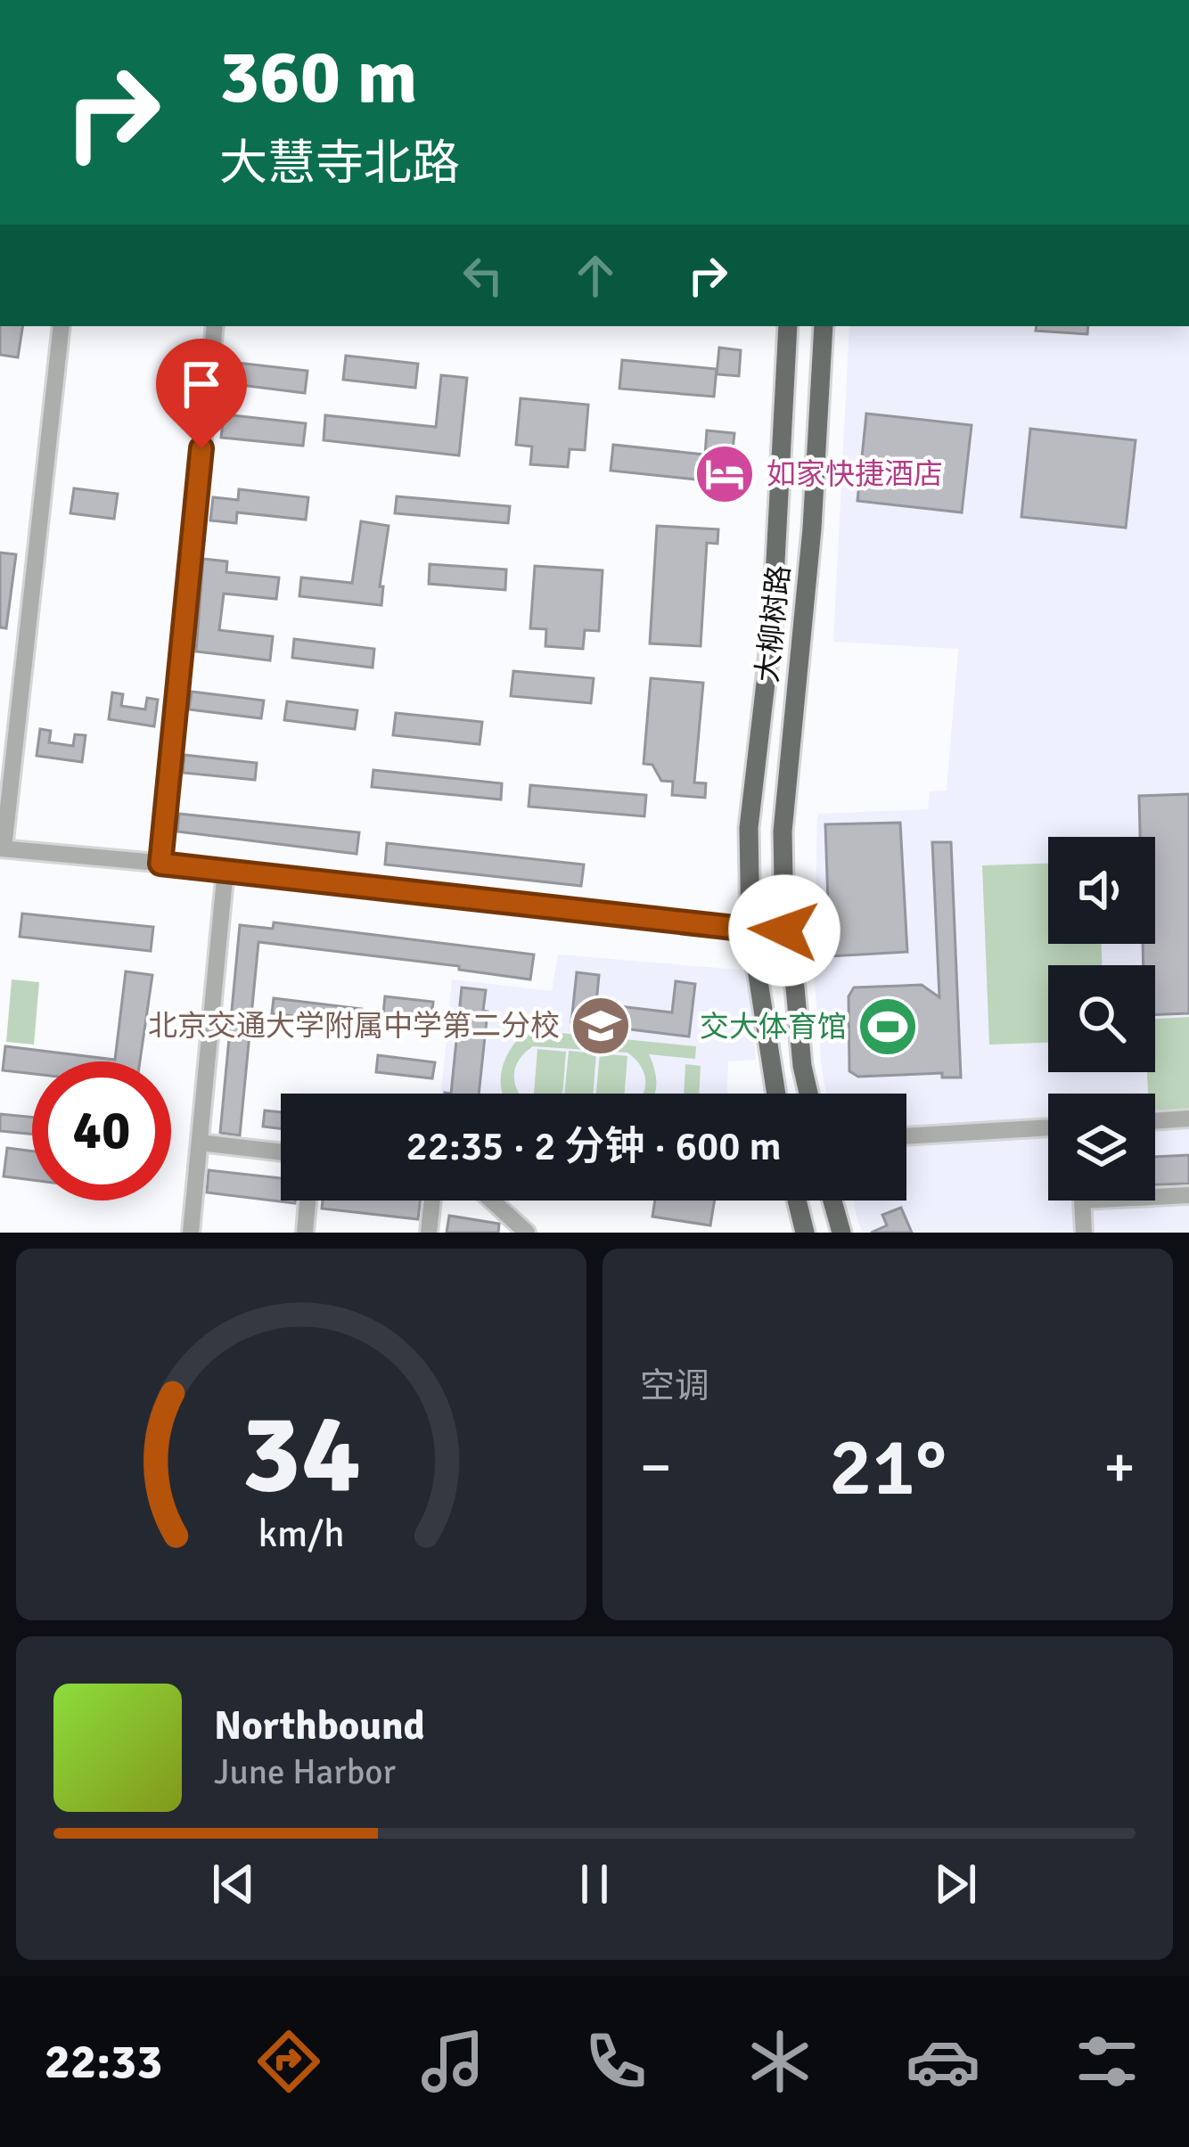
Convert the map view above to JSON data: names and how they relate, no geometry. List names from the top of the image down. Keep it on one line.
{"streets":{"main road":["大柳树路"]},"places":{"hotel":["如家快捷酒店"],"school or university":["北京交通大学附属中学第二分校"],"sports":["交大体育馆"]},"page":{"turn":["360 m","大慧寺北路"],"limit":"40","trip":"22:35 · 2 分钟 · 600 m","tile":"空调","heat":["−","21°","+"],"song":["Northbound","June Harbor"],"tabs":"22:33","gauge":["34","km/h"]}}
